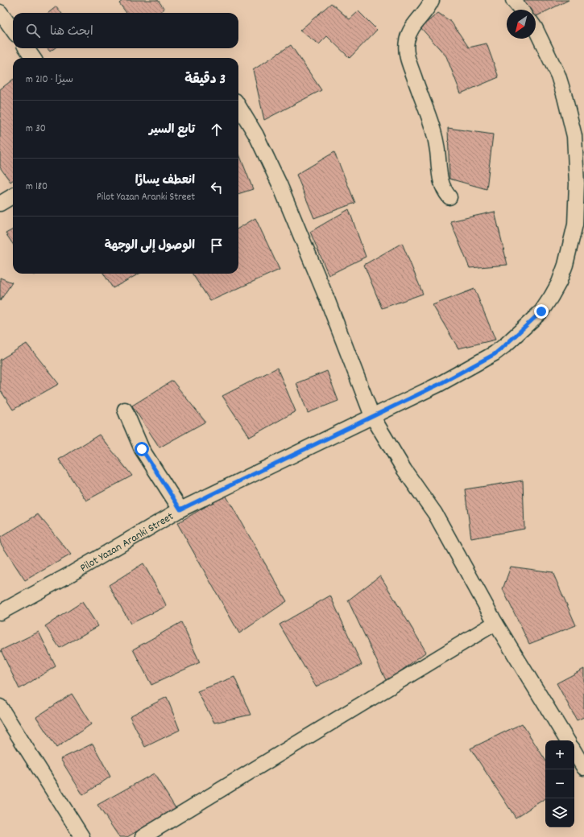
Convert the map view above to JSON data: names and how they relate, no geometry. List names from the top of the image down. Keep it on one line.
{"streets":{"street":["Pilot Yazan Aranki Street"]},"north":"bottom left","page":{"search":"ابحث هنا","heading":["3 دقيقة","سيرًا · 210 m"],"list":[["تابع السير","30 m"],["انعطف يسارًا","Pilot Yazan Aranki Street","180 m"],"الوصول إلى الوجهة"],"map_buttons":["+","−"]}}
